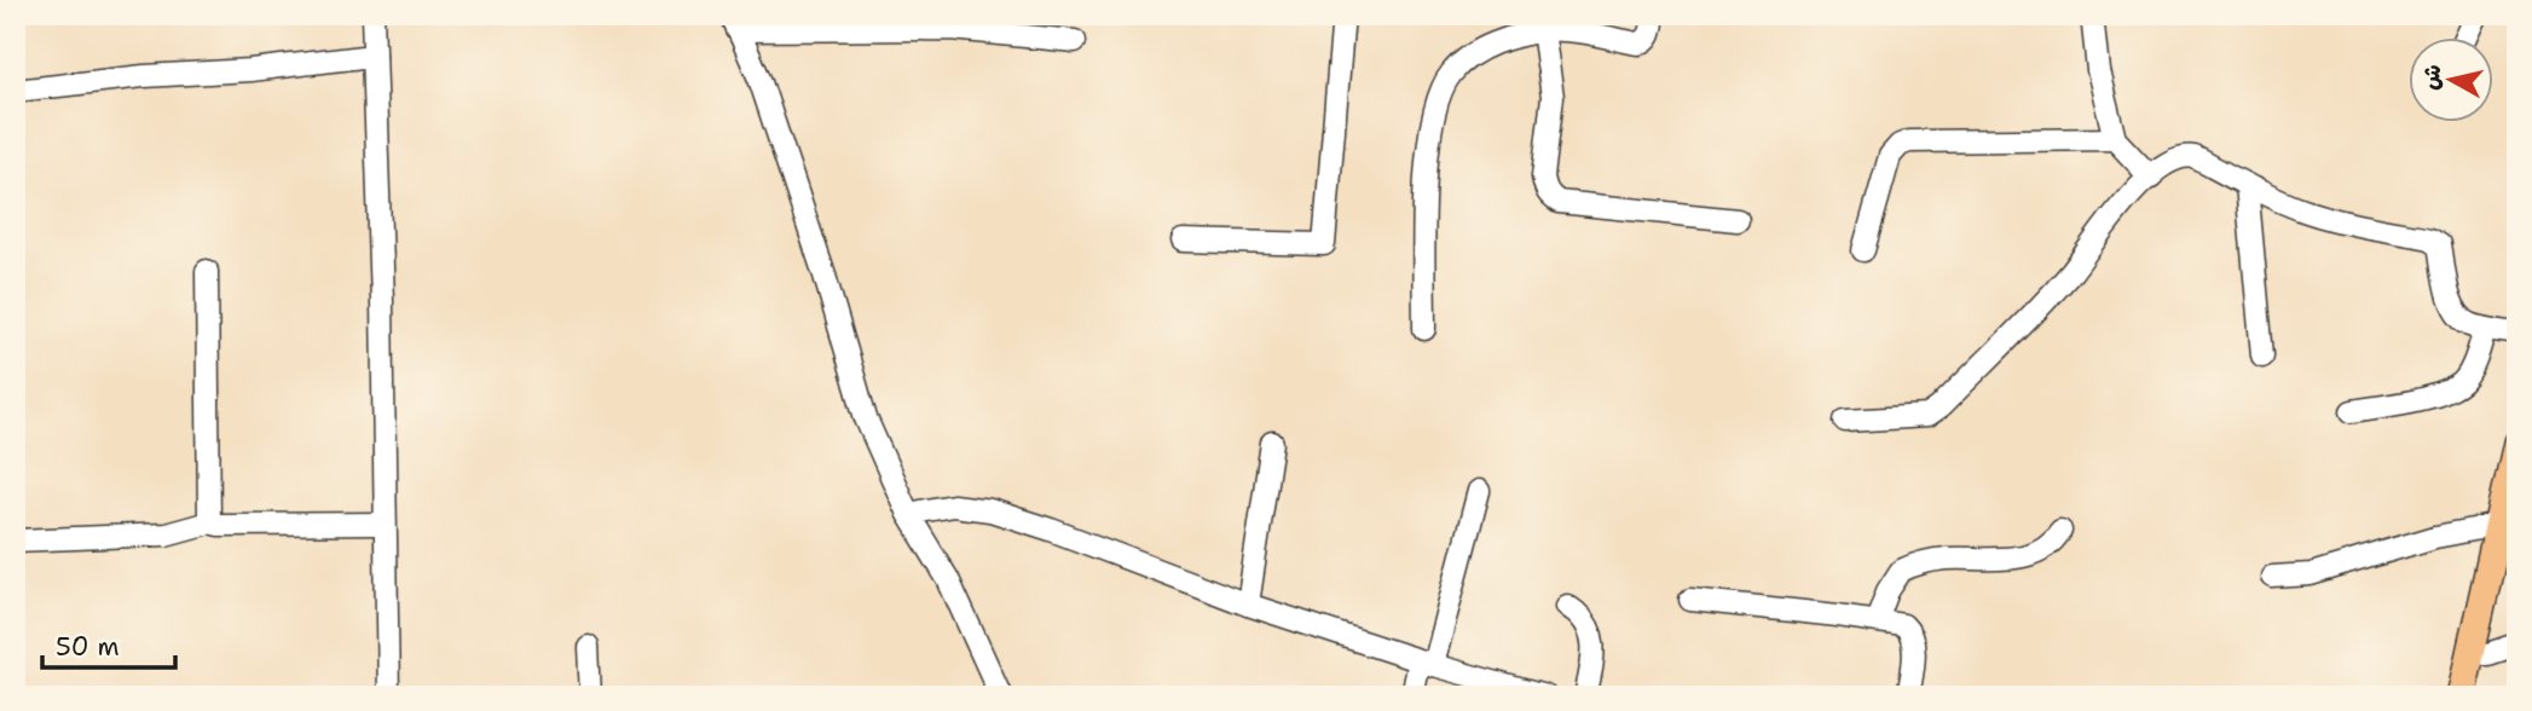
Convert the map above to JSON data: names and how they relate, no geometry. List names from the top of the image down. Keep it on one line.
{"scale_bar":"50 m","north":"left"}
